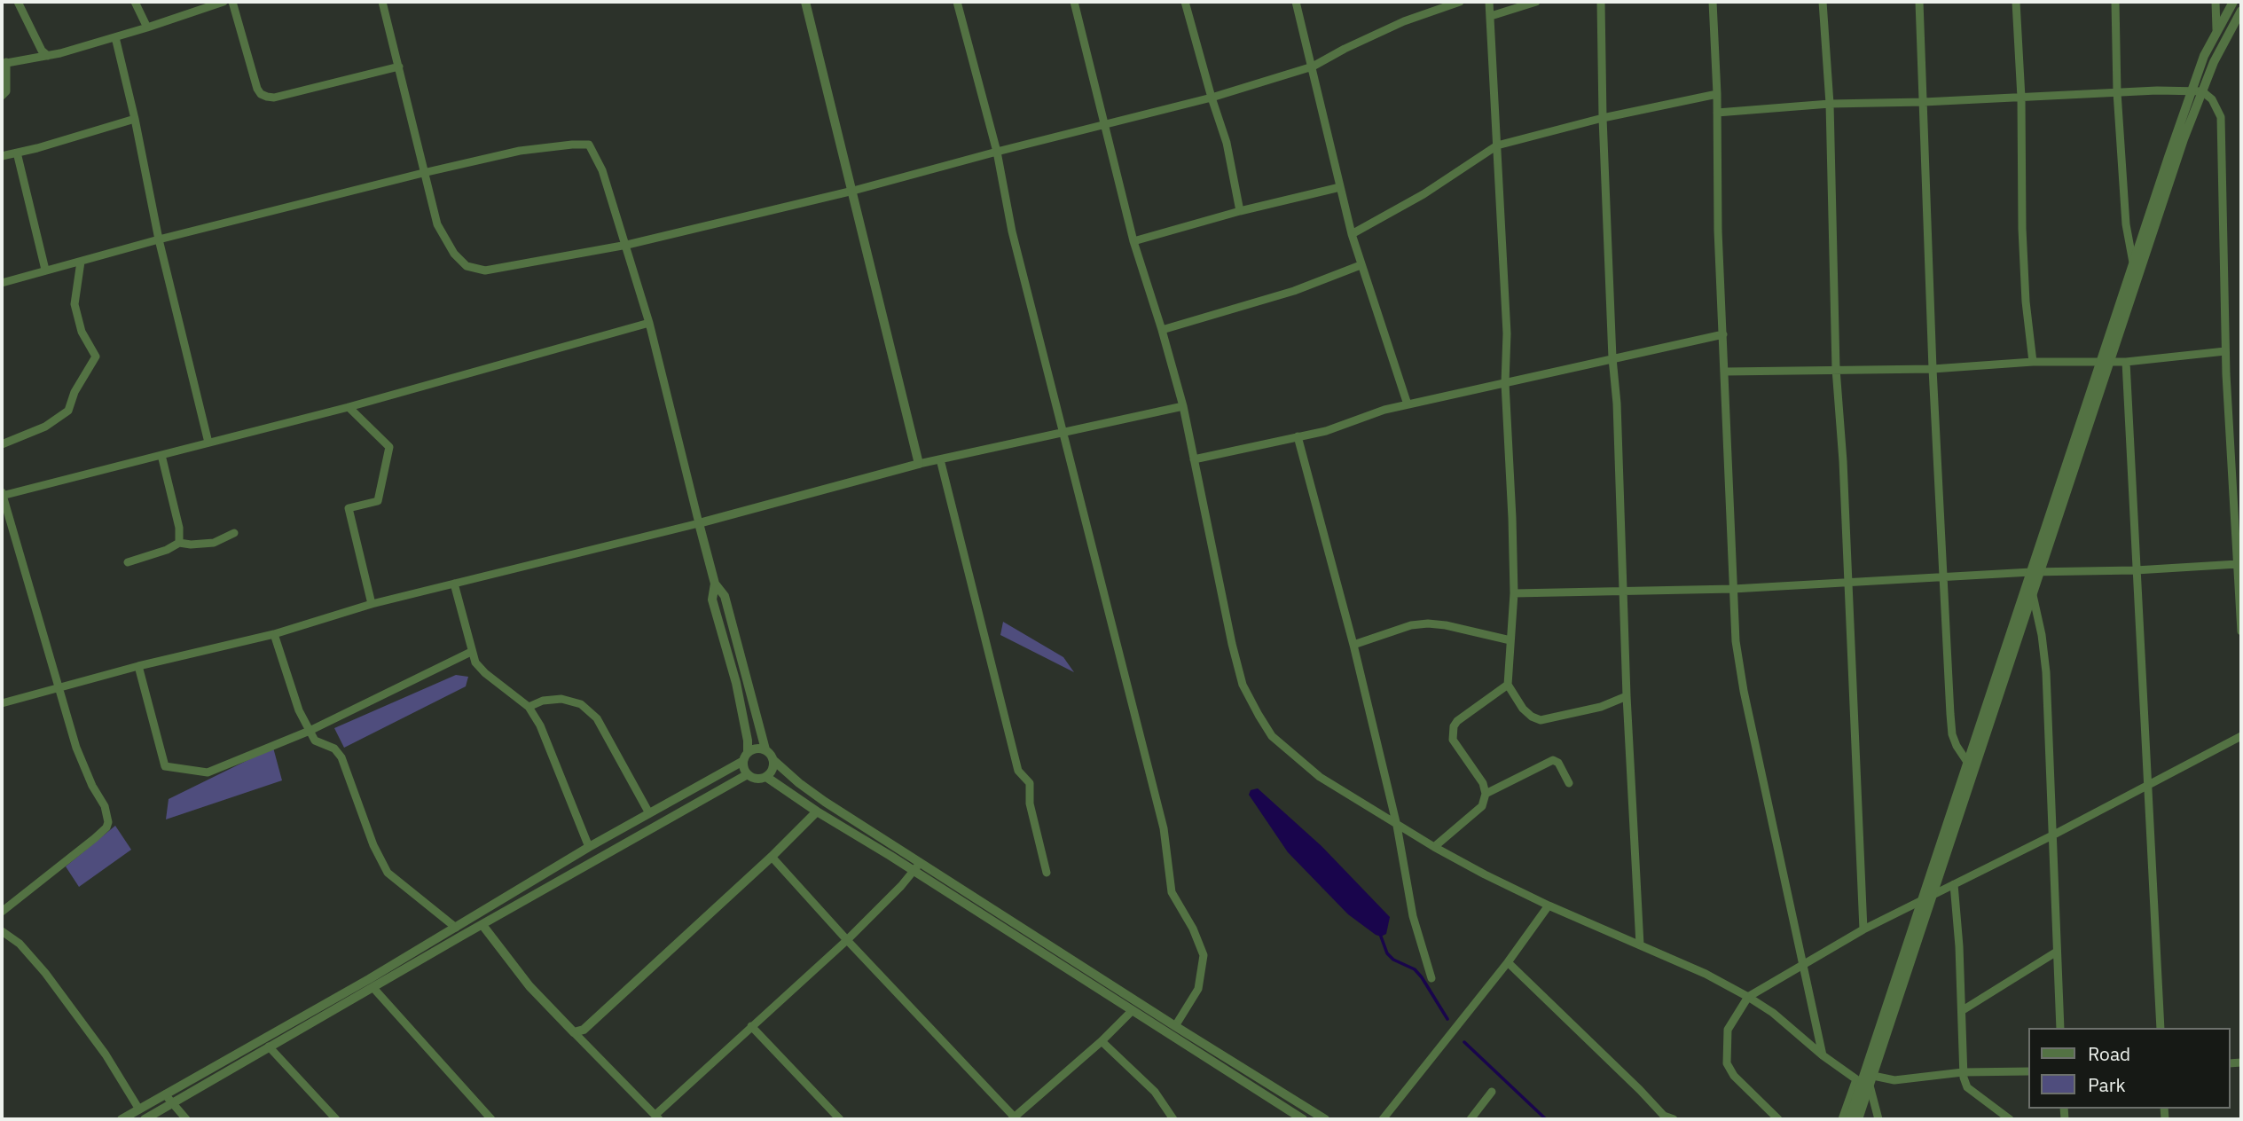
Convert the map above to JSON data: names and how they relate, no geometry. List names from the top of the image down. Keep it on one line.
{"legend":["Road","Park"]}
